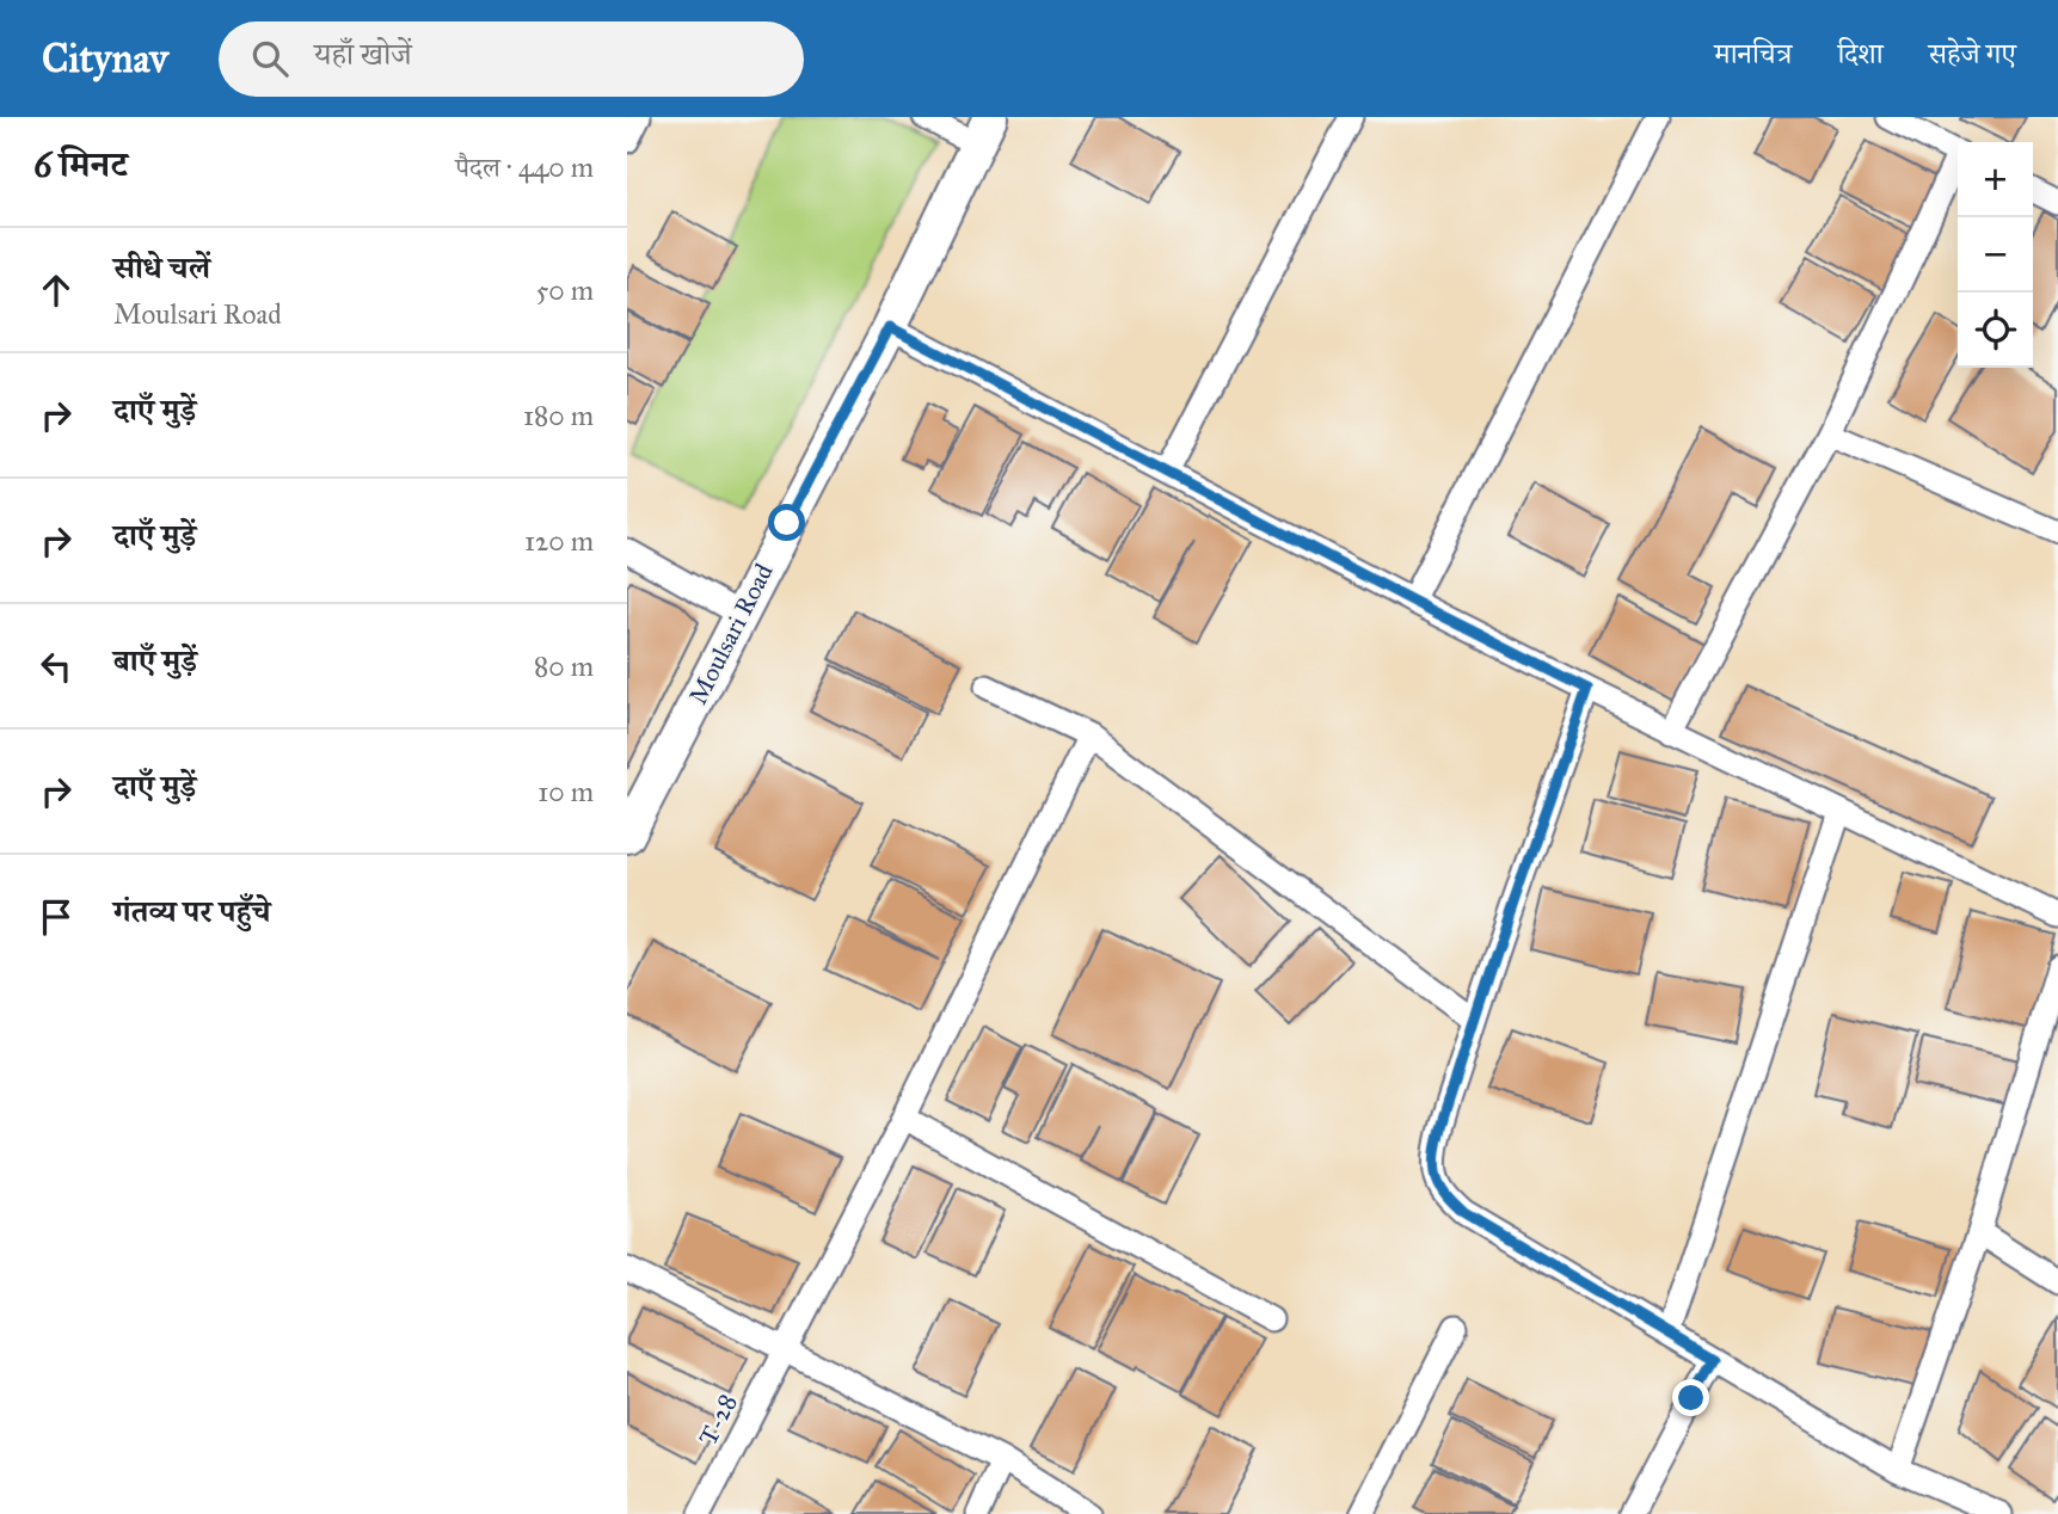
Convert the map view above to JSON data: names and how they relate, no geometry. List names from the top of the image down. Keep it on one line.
{"streets":{"street":["Moulsari Road","T-28"]},"page":{"header":"Citynav","search":"यहाँ खोजें","nav":["मानचित्र","दिशा","सहेजे गए"],"heading":["6 मिनट","पैदल · 440 m"],"map_buttons":["+","−"],"list":[["सीधे चलें","Moulsari Road","50 m"],["दाएँ मुड़ें","180 m"],["दाएँ मुड़ें","120 m"],["बाएँ मुड़ें","80 m"],["दाएँ मुड़ें","10 m"],"गंतव्य पर पहुँचे"]}}
